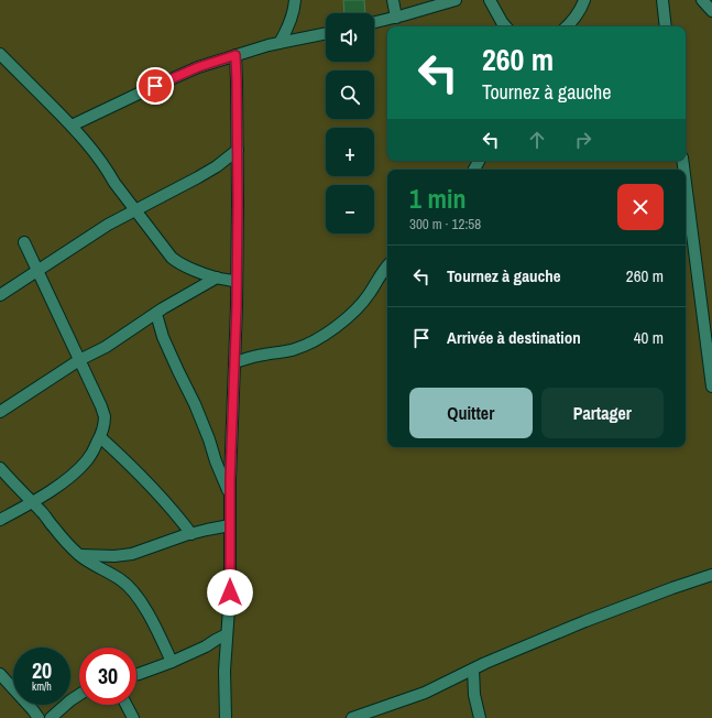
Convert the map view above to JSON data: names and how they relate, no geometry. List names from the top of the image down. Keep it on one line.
{"page":{"map_buttons":["+","−"],"turn":["260 m","Tournez à gauche"],"heading":["1 min","300 m · 12:58"],"list":[{"name":"Tournez à gauche","value":"260 m"},{"name":"Arrivée à destination","value":"40 m"}],"buttons":["Quitter","Partager"],"speed":"20 km/h","limit":"30"}}
